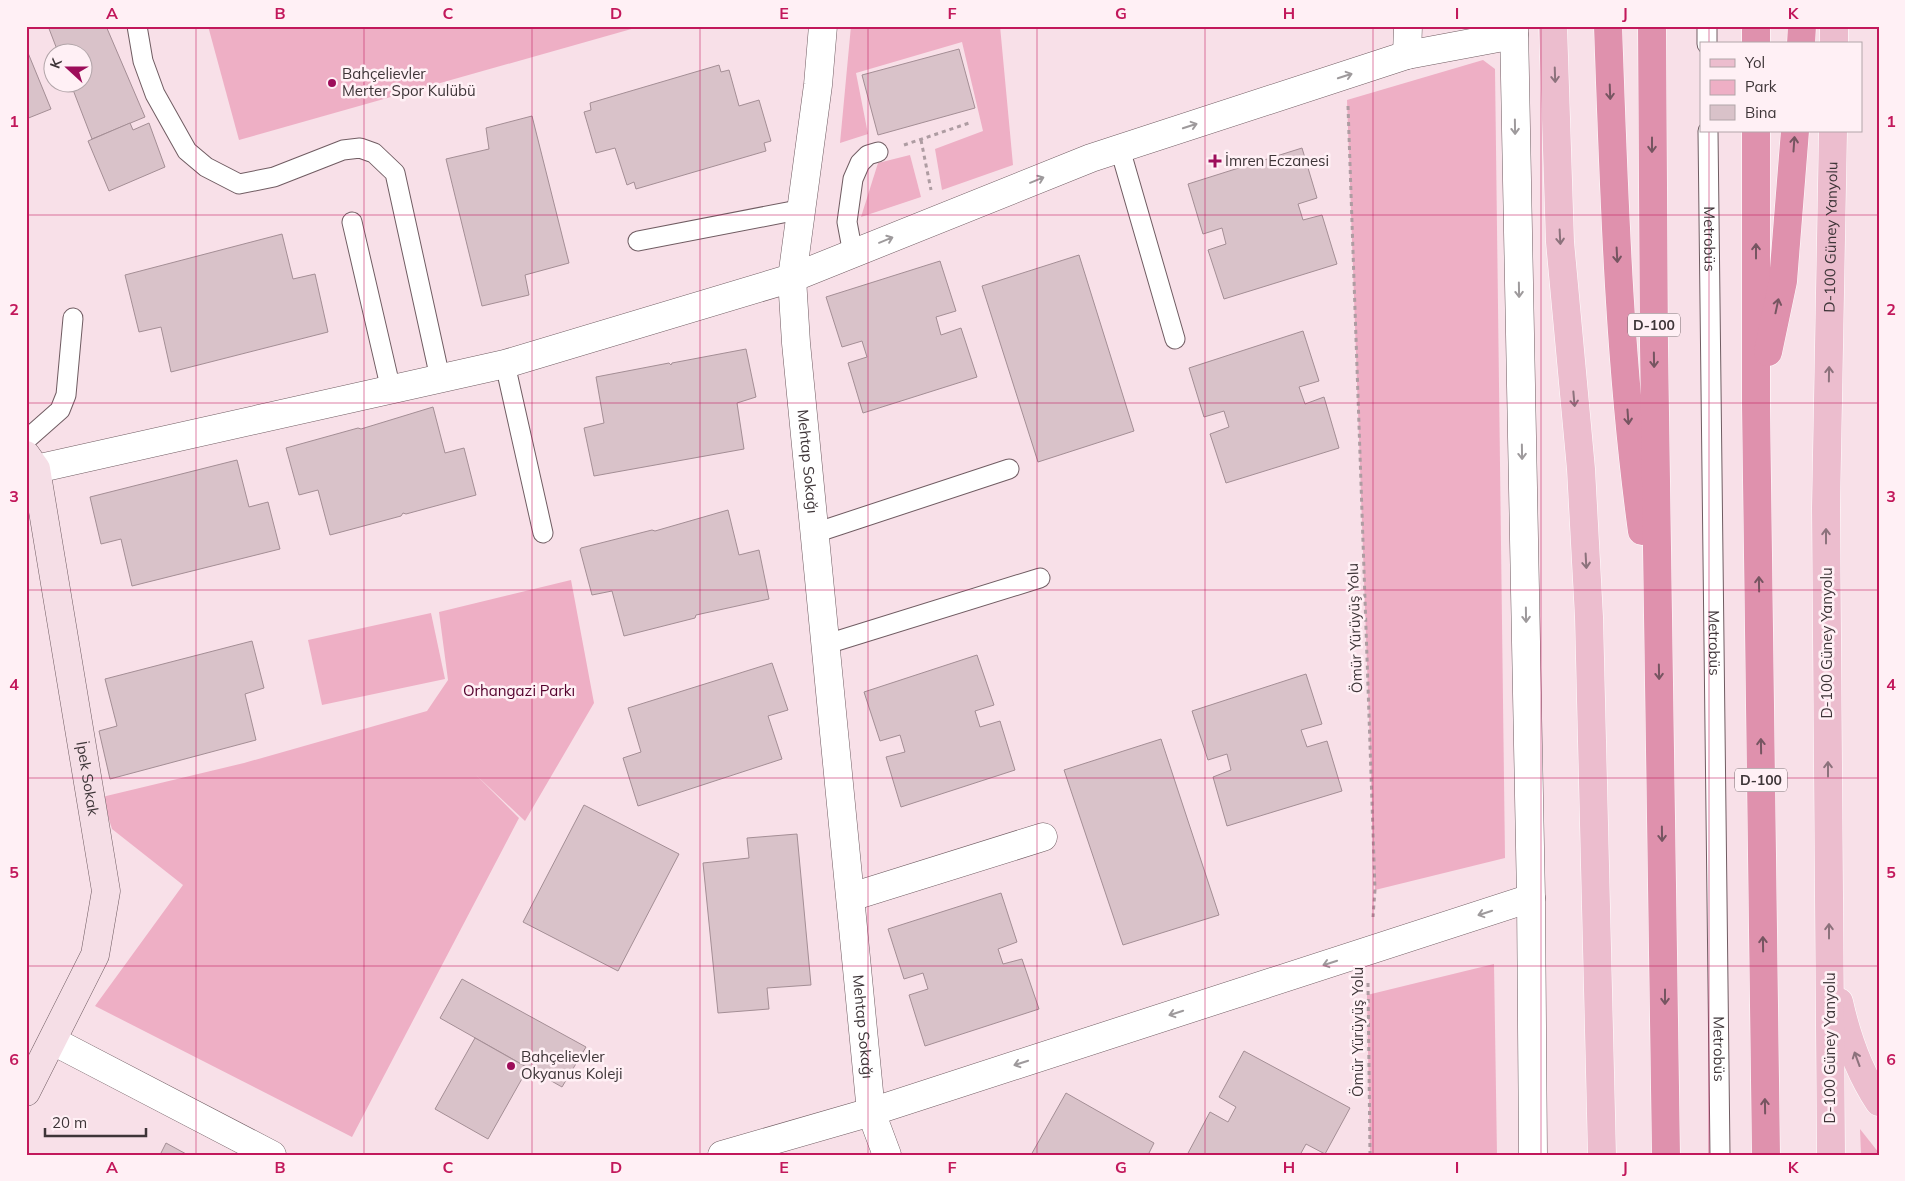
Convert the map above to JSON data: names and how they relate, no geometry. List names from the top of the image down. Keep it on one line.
{"streets":{"highway":["D-100"],"main road":["D-100 Güney Yanyolu"],"street":["Mehtap Sokağı","İpek Sokak"],"lane":["Metrobüs"],"path":["Ömür Yürüyüş Yolu"]},"parks":["Orhangazi Parkı"],"places":{"other":["Bahçelievler Merter Spor Kulübü","Bahçelievler Okyanus Koleji"],"health":["İmren Eczanesi"]},"legend":["Yol","Park","Bina"],"scale_bar":"20 m","north":"left","grid":{"columns":["A","B","C","D","E","F","G","H","I","J","K"],"rows":["1","2","3","4","5","6"]}}
